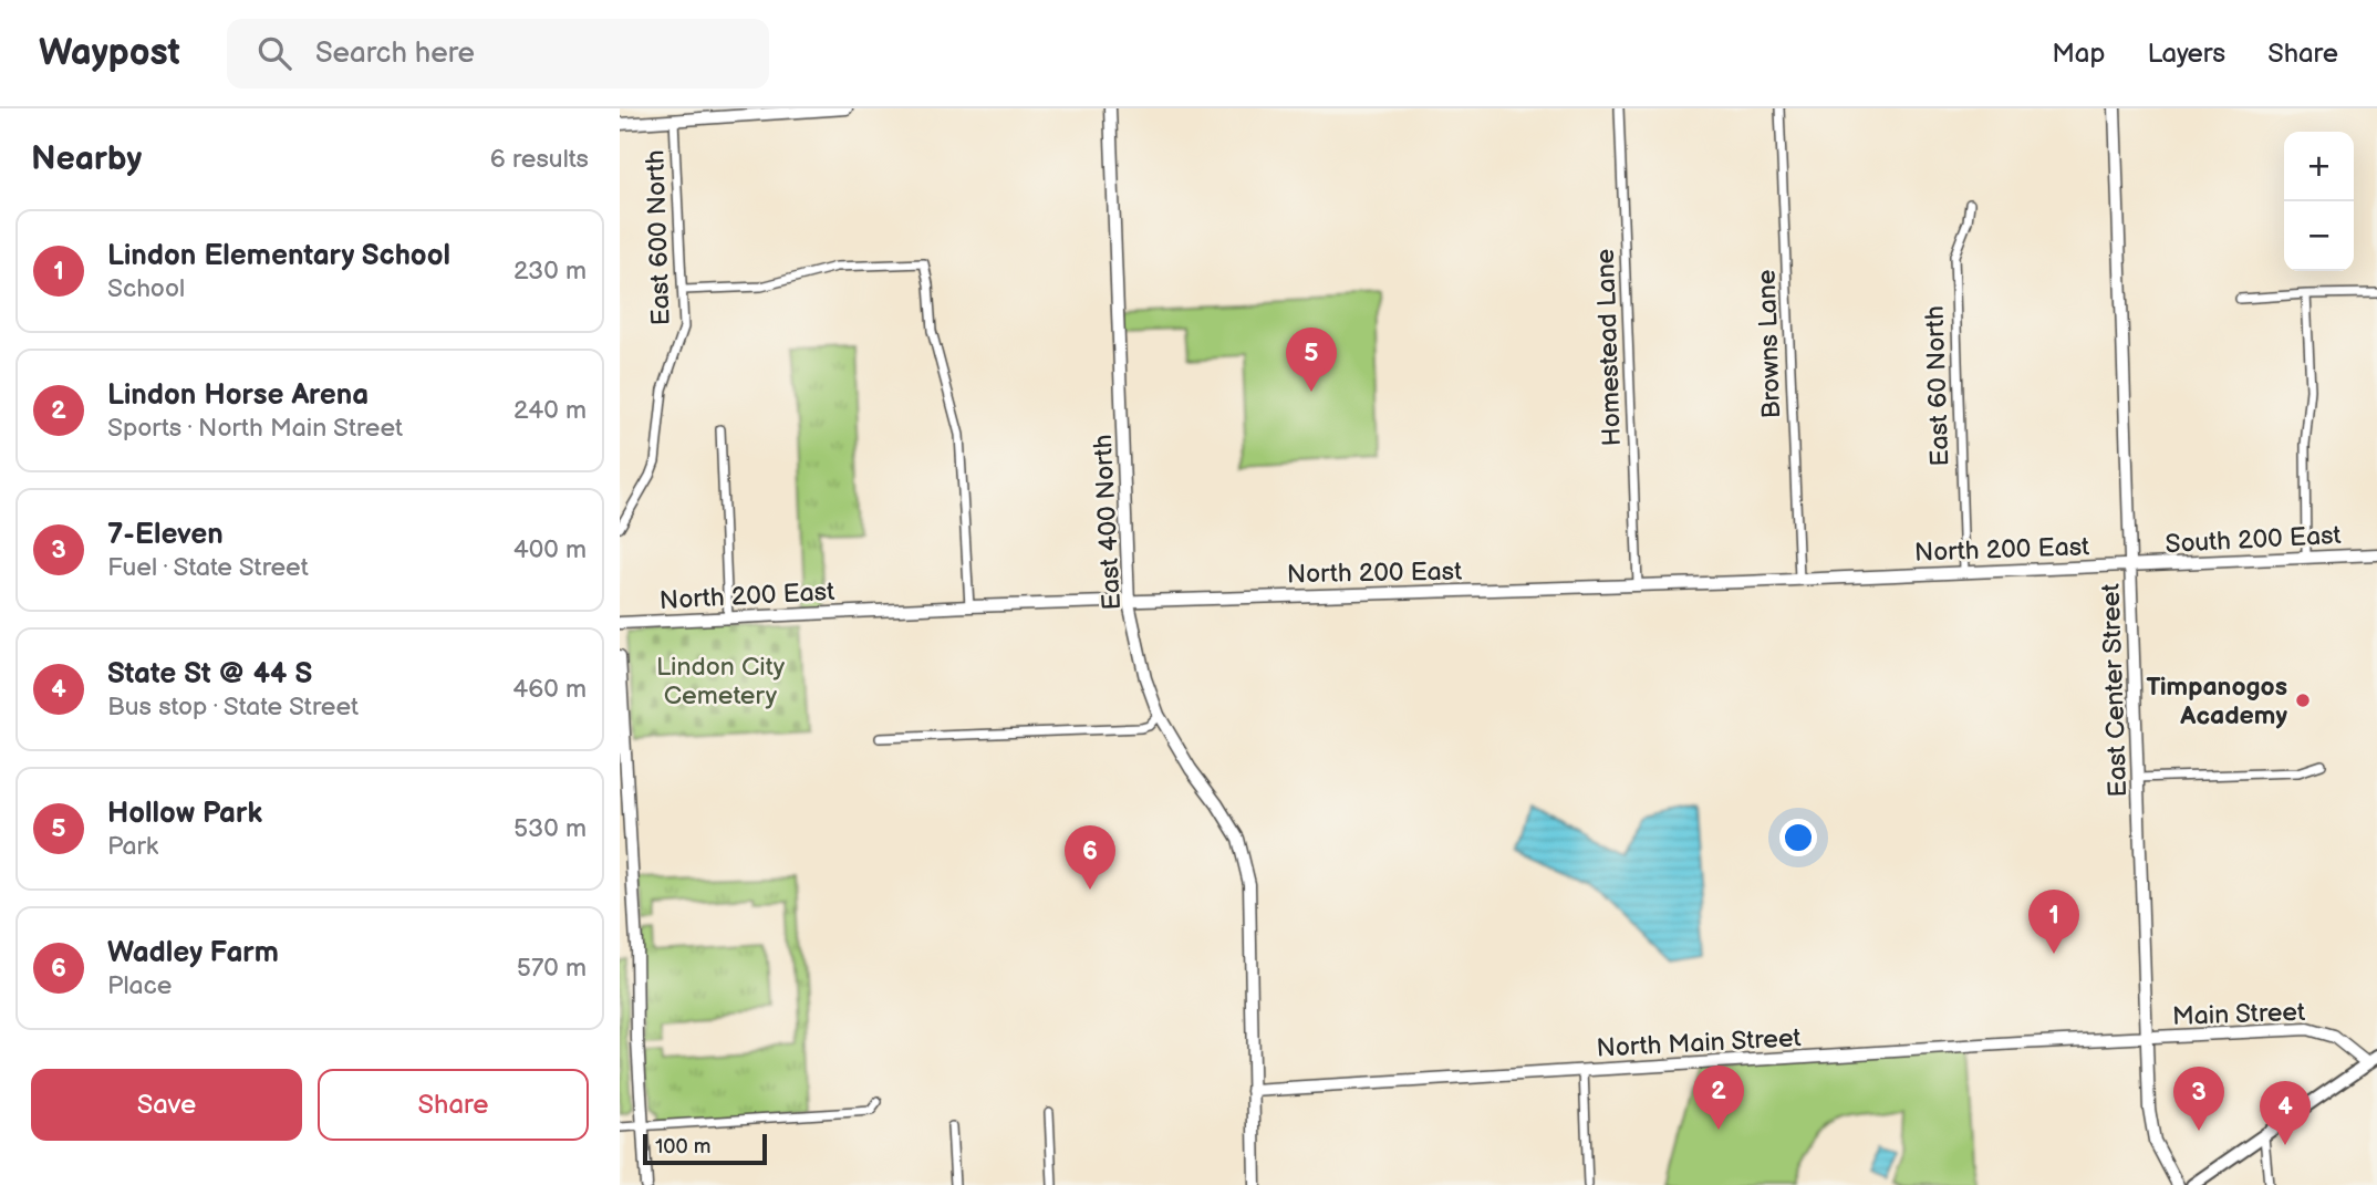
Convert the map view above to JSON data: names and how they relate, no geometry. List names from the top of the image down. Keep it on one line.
{"streets":{"street":["East 600 North","Browns Lane","Homestead Lane","East 60 North","East 400 North","South 200 East","North 200 East","East Center Street","Main Street","North Main Street"]},"crossings":[["Browns Lane","North 200 East"],["Homestead Lane","North 200 East"],["East 60 North","North 200 East"],["East 400 North","North 200 East"],["East 400 North","North Main Street"],["South 200 East","North 200 East"],["South 200 East","East Center Street"],["North 200 East","East Center Street"],["East Center Street","Main Street"],["East Center Street","North Main Street"],["Main Street","North Main Street"]],"parks":["Lindon City Cemetery"],"places":["Timpanogos Academy"],"scale_bar":"100 m","page":{"header":"Waypost","search":"Search here","nav":["Map","Layers","Share"],"heading":["Nearby","6 results"],"map_buttons":["+","−"],"list":[{"mark":"1","name":"Lindon Elementary School","note":"School","value":"230 m"},{"mark":"2","name":"Lindon Horse Arena","note":"Sports · North Main Street","value":"240 m"},{"mark":"3","name":"7-Eleven","note":"Fuel · State Street","value":"400 m"},{"mark":"4","name":"State St @ 44 S","note":"Bus stop · State Street","value":"460 m"},{"mark":"5","name":"Hollow Park","note":"Park","value":"530 m"},{"mark":"6","name":"Wadley Farm","note":"Place","value":"570 m"}],"pins":["5","6","1","2","3","4"],"buttons":["Save","Share"],"scale":"100 m"}}
